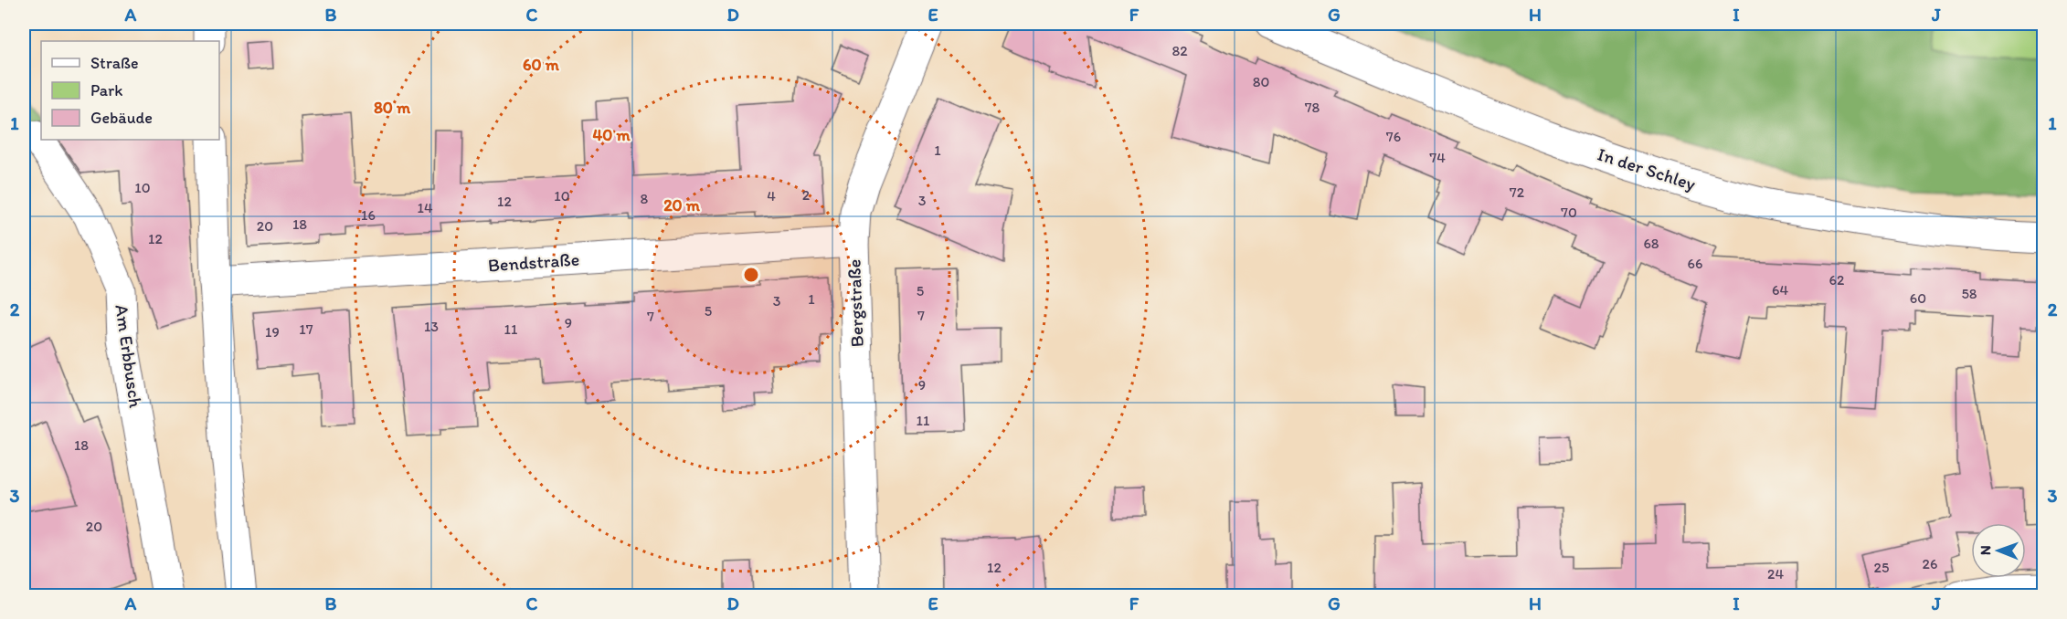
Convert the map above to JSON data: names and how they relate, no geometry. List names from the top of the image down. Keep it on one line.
{"streets":{"street":["In der Schley","Bendstraße","Bergstraße","Am Erbbusch"]},"crossings":[["Bendstraße","Bergstraße"]],"house_numbers":["82","80","78","76","1","74","10","72","2","10","4","8","3","12","14","70","16","18","20","12","68","66","62","64","5","58","60","1","3","5","7","7","9","13","17","11","19","9","11","18","20","26","12","25","24"],"legend":["Straße","Park","Gebäude"],"north":"left","grid":{"columns":["A","B","C","D","E","F","G","H","I","J"],"rows":["1","2","3"]},"rings":["60 m","80 m","40 m","20 m"]}
